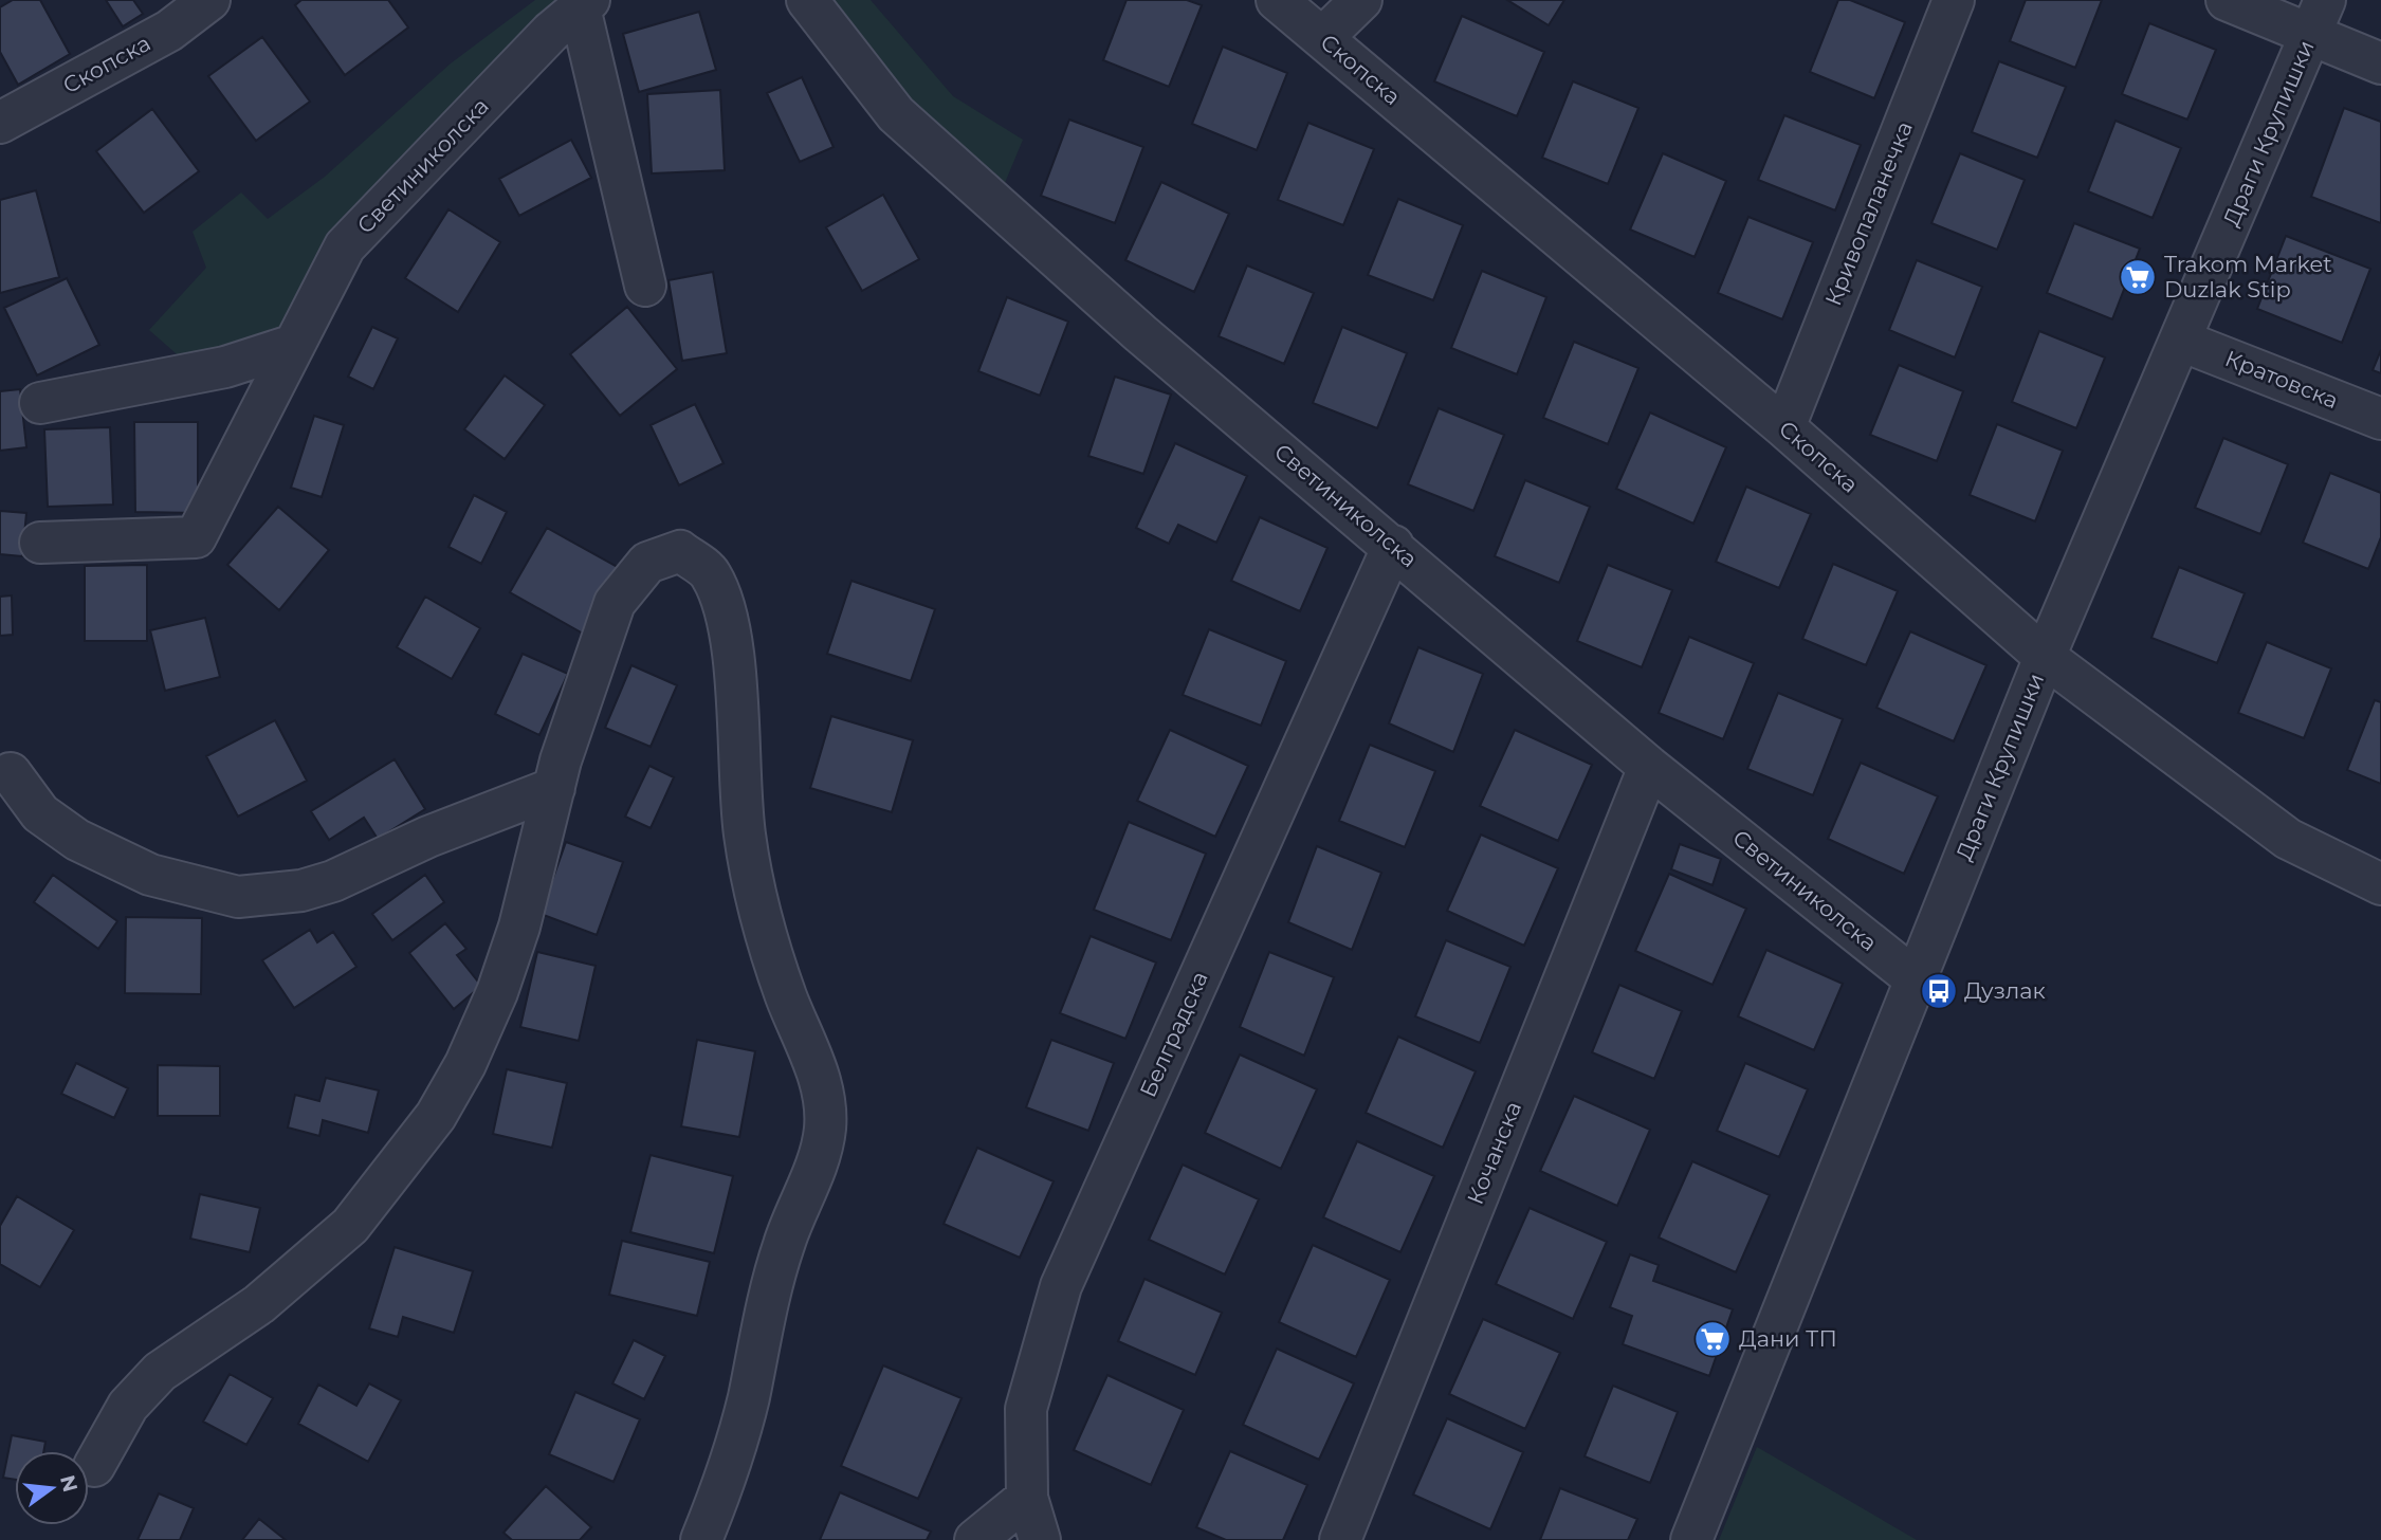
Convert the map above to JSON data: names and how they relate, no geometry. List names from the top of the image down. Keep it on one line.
{"streets":{"street":["Скопска","Драги Крупишки","Светиниколска","Кривопаланечка","Кратовска","Белградска","Кочанска"]},"crossings":[["Скопска","Драги Крупишки"],["Скопска","Кривопаланечка"],["Драги Крупишки","Светиниколска"],["Драги Крупишки","Кратовска"],["Светиниколска","Белградска"],["Светиниколска","Кочанска"]],"places":{"supermarket":["Trakom Market Duzlak Stip","Дани ТП"],"bus stop":["Дузлак"]},"north":"right"}
